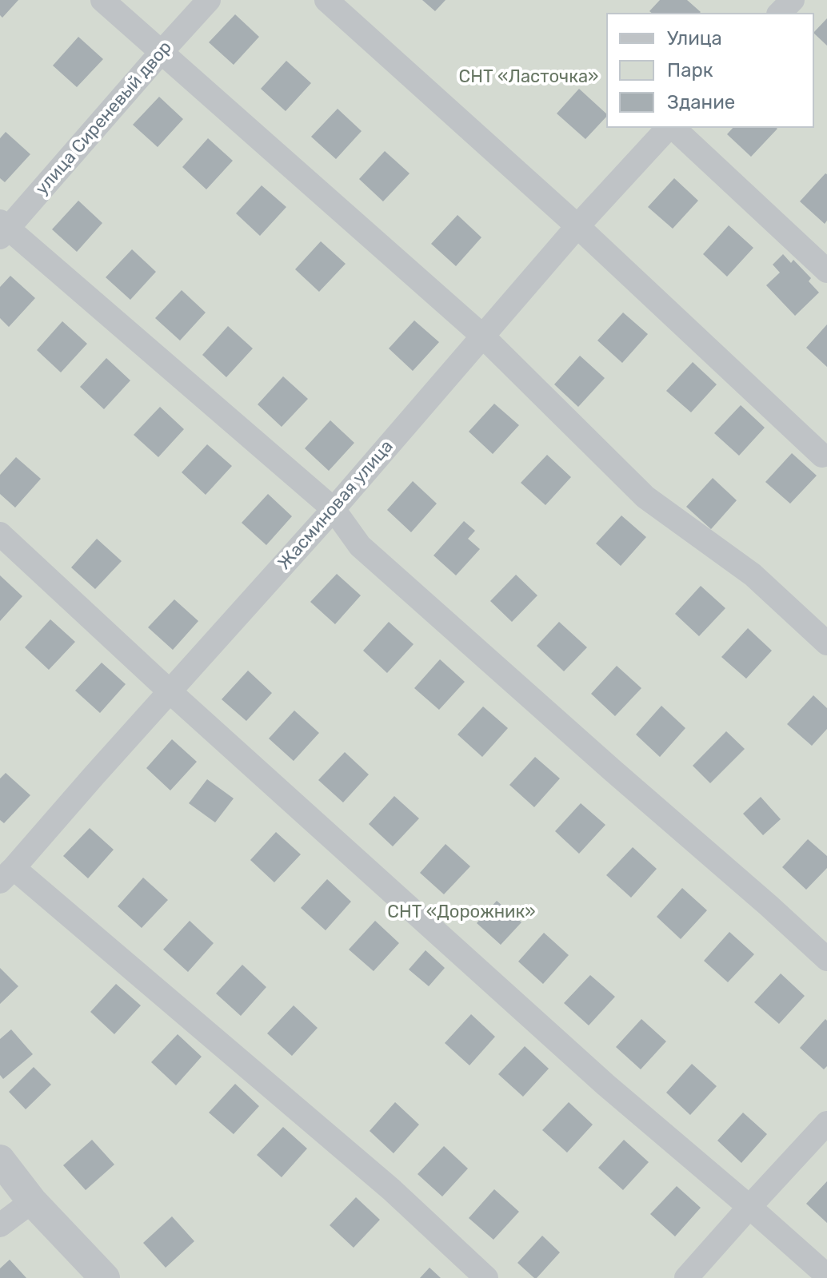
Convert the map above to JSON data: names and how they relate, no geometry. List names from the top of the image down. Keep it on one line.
{"streets":{"street":["улица Сиреневый двор","Жасминовая улица"]},"parks":["СНТ «Ласточка»","СНТ «Дорожник»"],"legend":["Улица","Парк","Здание"]}
